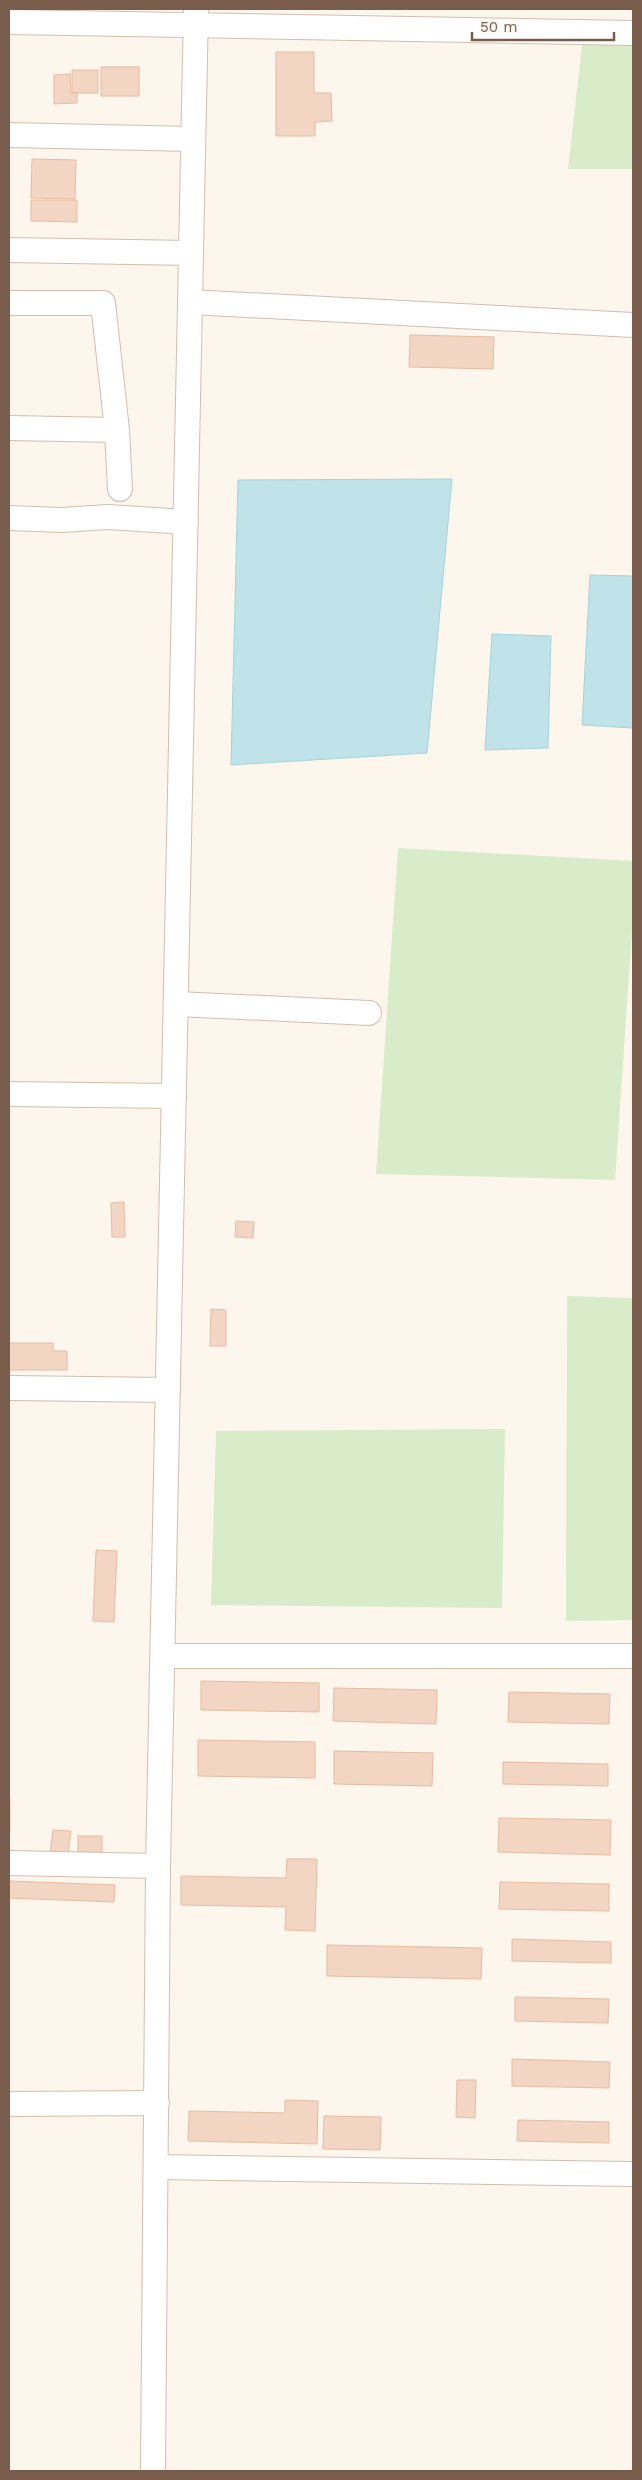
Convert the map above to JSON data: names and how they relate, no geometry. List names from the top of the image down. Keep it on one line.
{"scale_bar":"50 m"}
